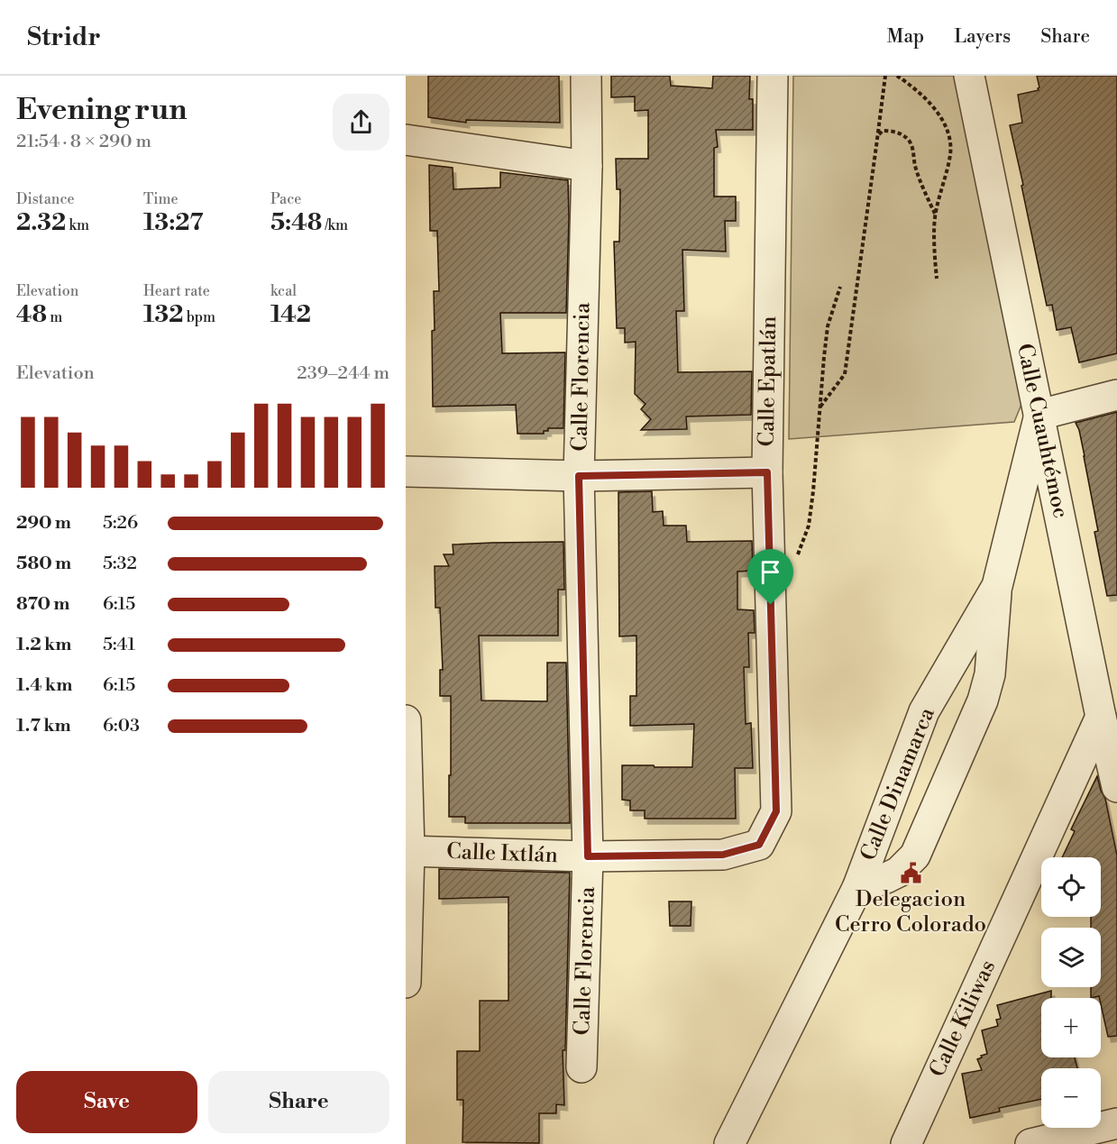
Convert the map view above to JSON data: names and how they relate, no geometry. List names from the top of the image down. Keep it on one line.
{"streets":{"street":["Calle Florencia","Calle Epatlán","Calle Cuauhtémoc","Calle Dinamarca","Calle Ixtlán","Calle Kiliwas"]},"crossings":[["Calle Florencia","Calle Ixtlán"],["Calle Epatlán","Calle Ixtlán"],["Calle Cuauhtémoc","Calle Dinamarca"],["Calle Cuauhtémoc","Calle Kiliwas"]],"places":{"public building":["Delegacion Cerro Colorado"]},"page":{"header":"Stridr","nav":["Map","Layers","Share"],"heading":["Evening run","21:54 · 8 × 290 m"],"stats":[["Distance","2.32 km"],["Time","13:27"],["Pace","5:48 /km"],["Elevation","48 m"],["Heart rate","132 bpm"],["kcal","142"]],"chart":["Elevation","239–244 m"],"list":[{"name":"290 m","note":"5:26"},{"name":"580 m","note":"5:32"},{"name":"870 m","note":"6:15"},{"name":"1.2 km","note":"5:41"},{"name":"1.4 km","note":"6:15"},{"name":"1.7 km","note":"6:03"}],"map_buttons":["+","−"],"buttons":["Save","Share"]}}
